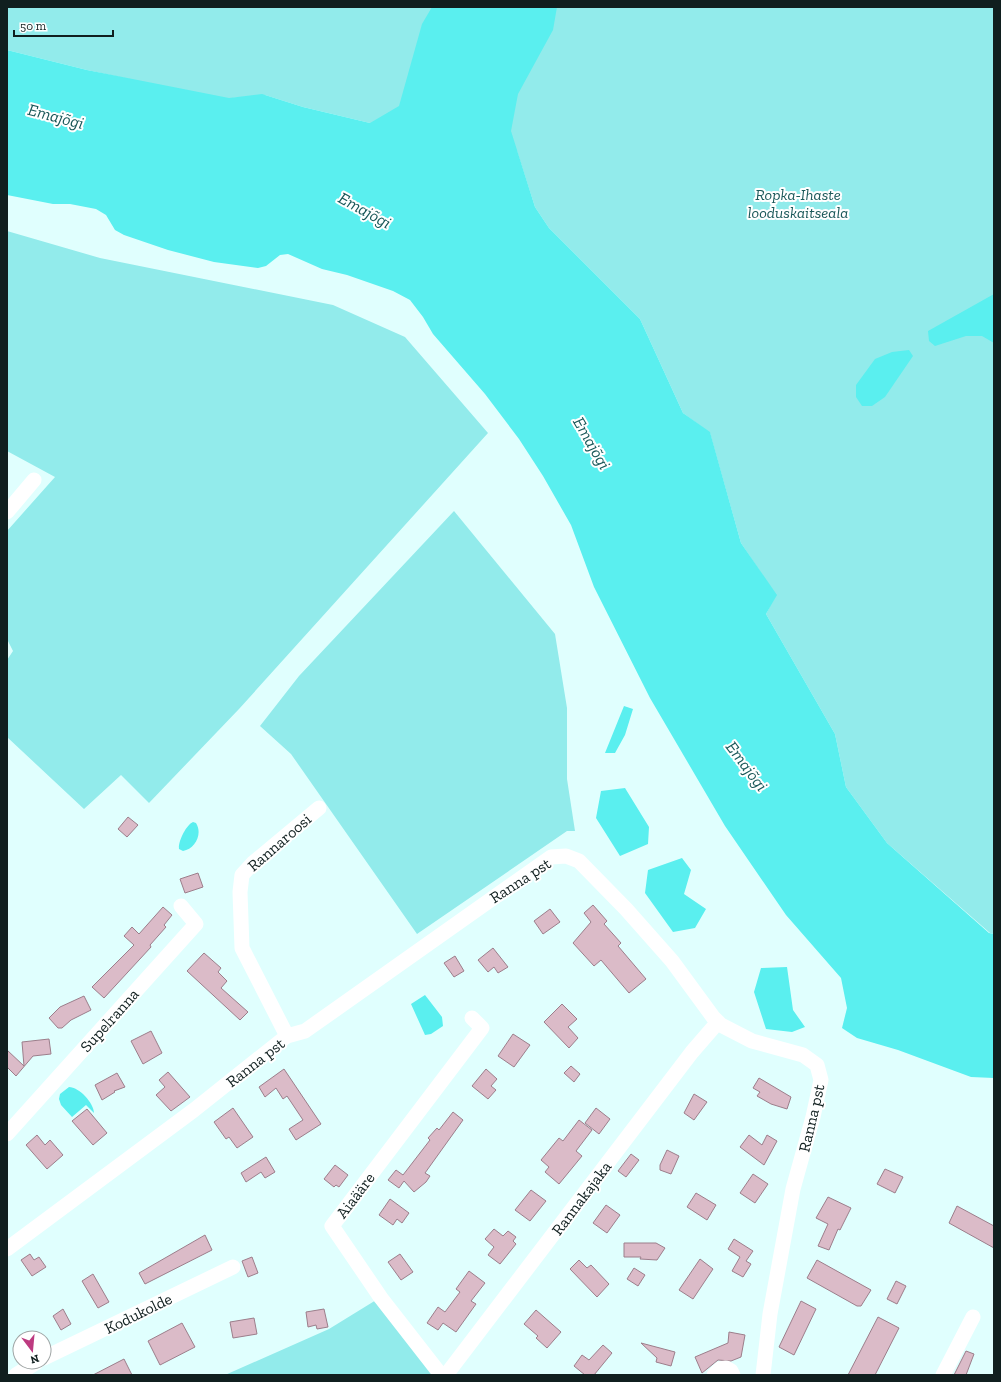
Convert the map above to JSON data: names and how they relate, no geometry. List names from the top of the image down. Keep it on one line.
{"streets":{"street":["Rannaroosi","Ranna pst","Supelranna","Aiaääre","Rannakajaka","Kodukolde"]},"crossings":[["Rannaroosi","Ranna pst"],["Ranna pst","Rannakajaka"]],"water":["Emajõgi"],"parks":["Ropka-Ihaste looduskaitseala"],"scale_bar":"50 m","north":"bottom"}
